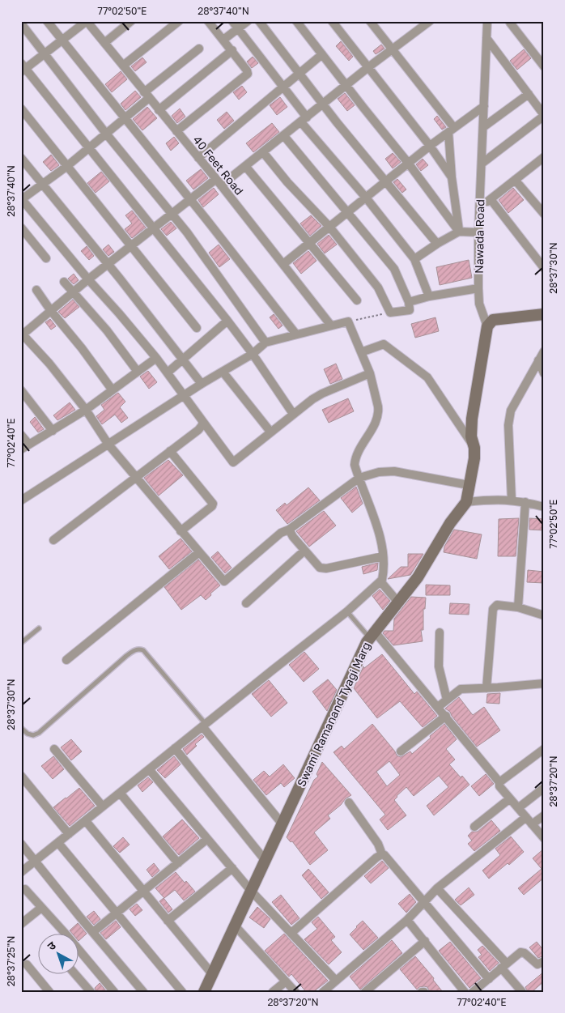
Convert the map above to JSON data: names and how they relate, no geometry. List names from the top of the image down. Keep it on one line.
{"streets":{"street":["40 Feet Road","Nawada Road","Swami Ramanand Tyagi Marg"]},"north":"top left","coordinates":["77°02'50\"E","28°37'40\"N","28°37'30\"N","77°02'40\"E","28°37'20\"N","28°37'25\"N"]}
